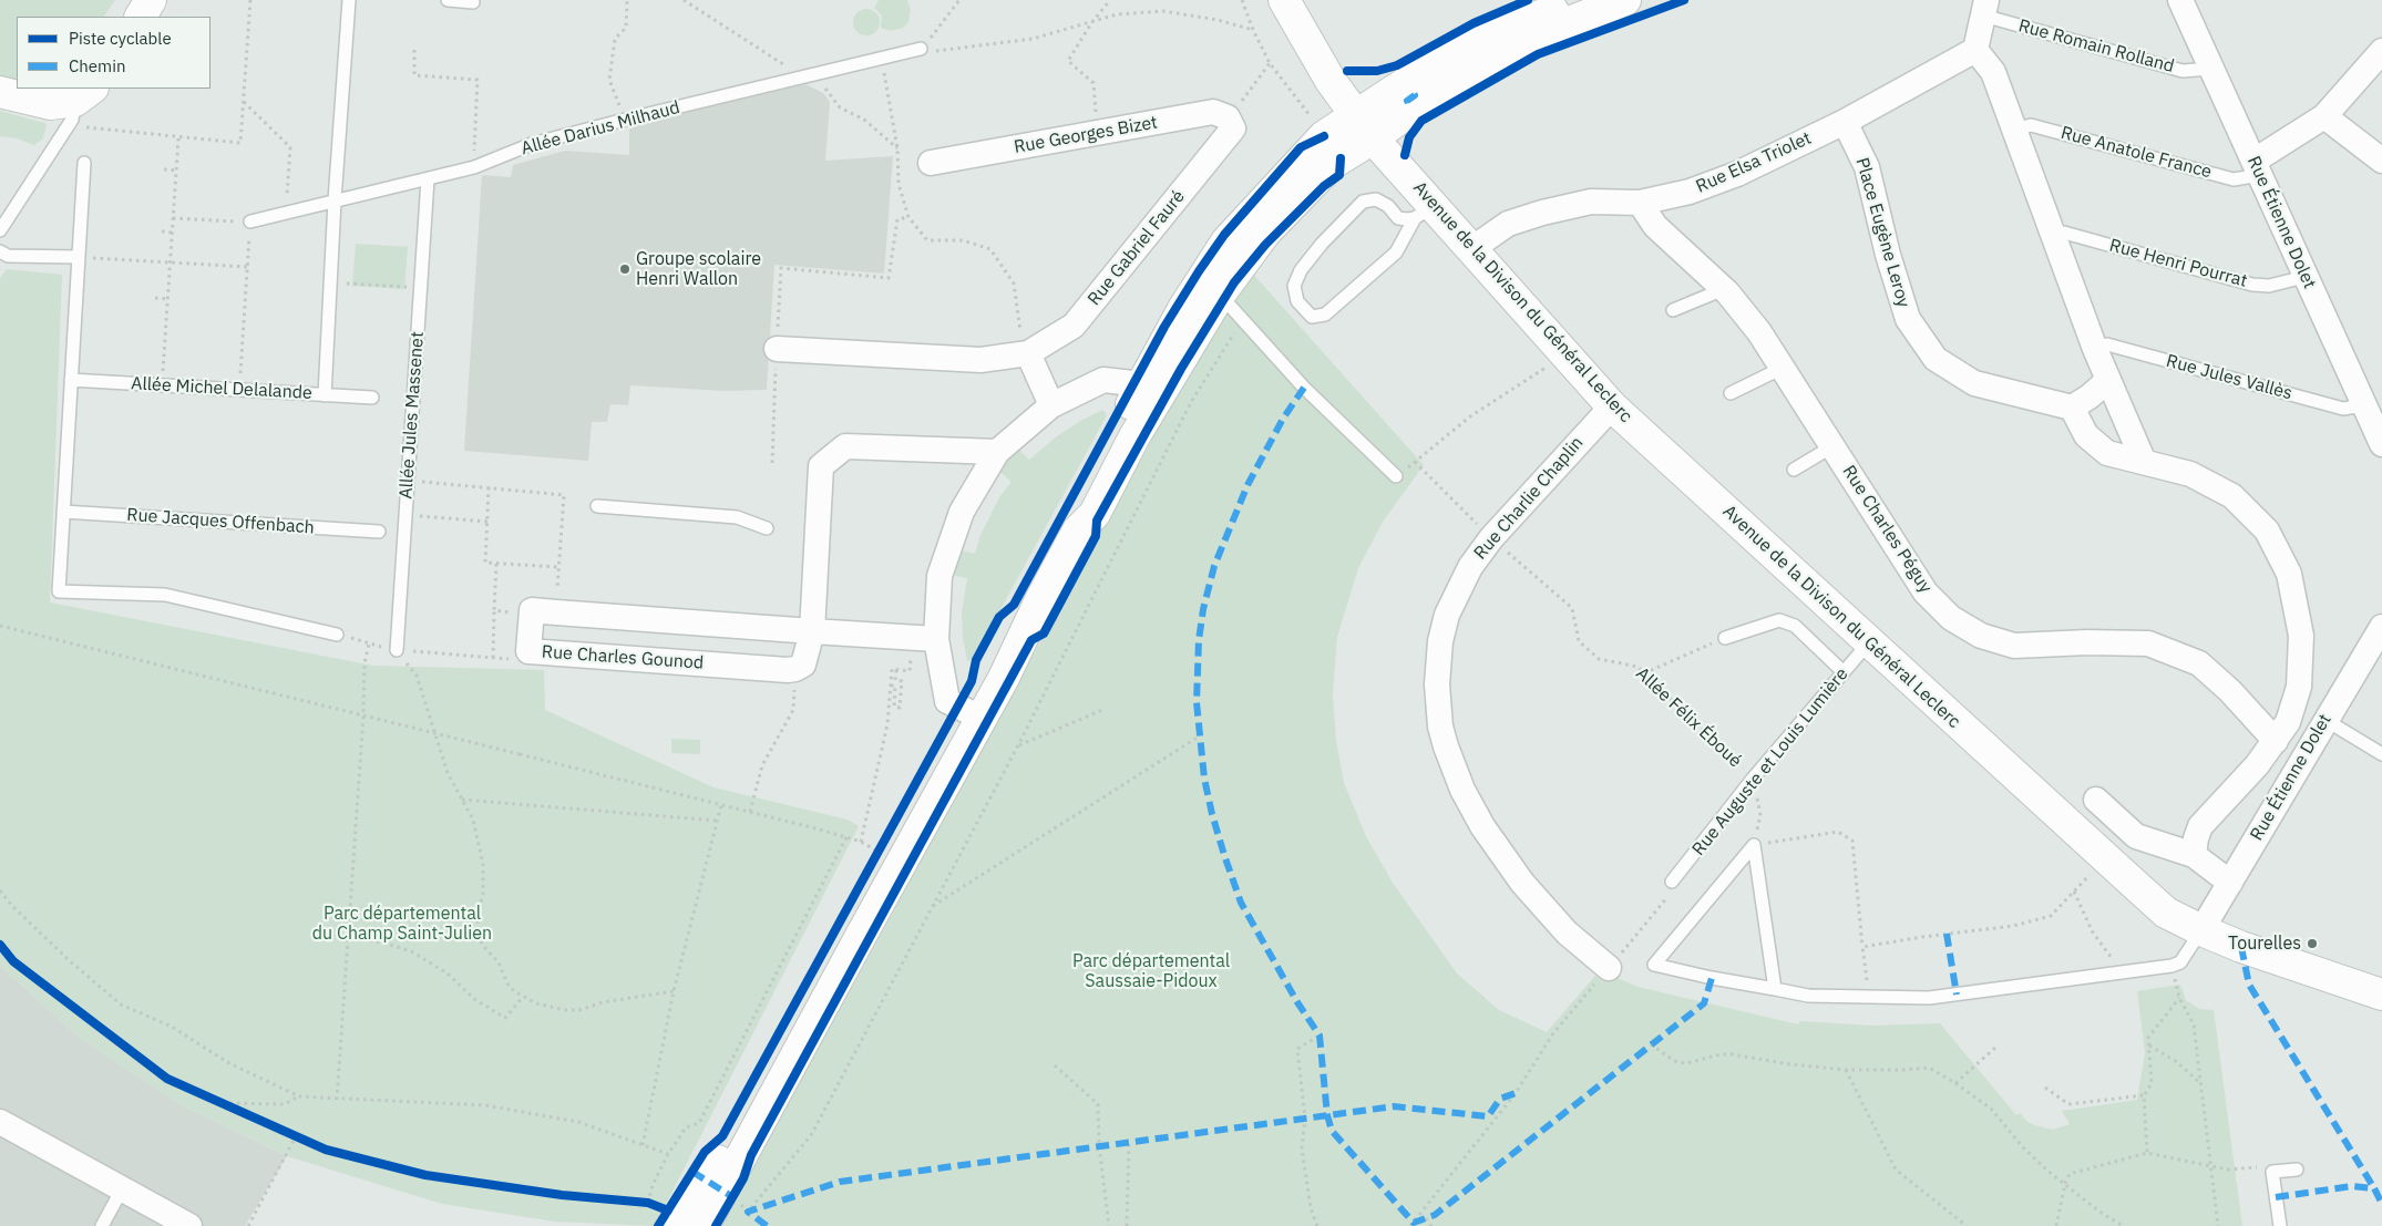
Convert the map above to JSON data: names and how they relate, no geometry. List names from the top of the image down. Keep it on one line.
{"streets":{"main road":["Avenue de la Divison du Général Leclerc"],"street":["Rue Georges Bizet","Rue Elsa Triolet","Rue Étienne Dolet","Place Eugène Leroy","Rue Gabriel Fauré","Rue Charlie Chaplin","Rue Charles Péguy","Rue Charles Gounod"],"lane":["Rue Romain Rolland","Allée Darius Milhaud","Rue Anatole France","Rue Henri Pourrat","Rue Jules Vallès","Allée Michel Delalande","Allée Jules Massenet","Rue Jacques Offenbach","Rue Auguste et Louis Lumière"],"path":["Allée Félix Éboué"]},"crossings":[["Rue Romain Rolland","Rue Étienne Dolet"],["Allée Darius Milhaud","Allée Jules Massenet"],["Rue Georges Bizet","Rue Gabriel Fauré"],["Rue Anatole France","Rue Étienne Dolet"],["Rue Elsa Triolet","Place Eugène Leroy"],["Rue Elsa Triolet","Avenue de la Divison du Général Leclerc"],["Rue Elsa Triolet","Rue Charles Péguy"],["Rue Étienne Dolet","Rue Henri Pourrat"],["Rue Étienne Dolet","Avenue de la Divison du Général Leclerc"],["Rue Étienne Dolet","Rue Jules Vallès"],["Avenue de la Divison du Général Leclerc","Rue Charlie Chaplin"],["Avenue de la Divison du Général Leclerc","Rue Auguste et Louis Lumière"],["Rue Charlie Chaplin","Allée Félix Éboué"],["Allée Félix Éboué","Rue Auguste et Louis Lumière"]],"parks":["Parc départemental du Champ Saint-Julien","Parc départemental Saussaie-Pidoux"],"places":["Groupe scolaire Henri Wallon","Tourelles"],"legend":["Piste cyclable","Chemin"]}
